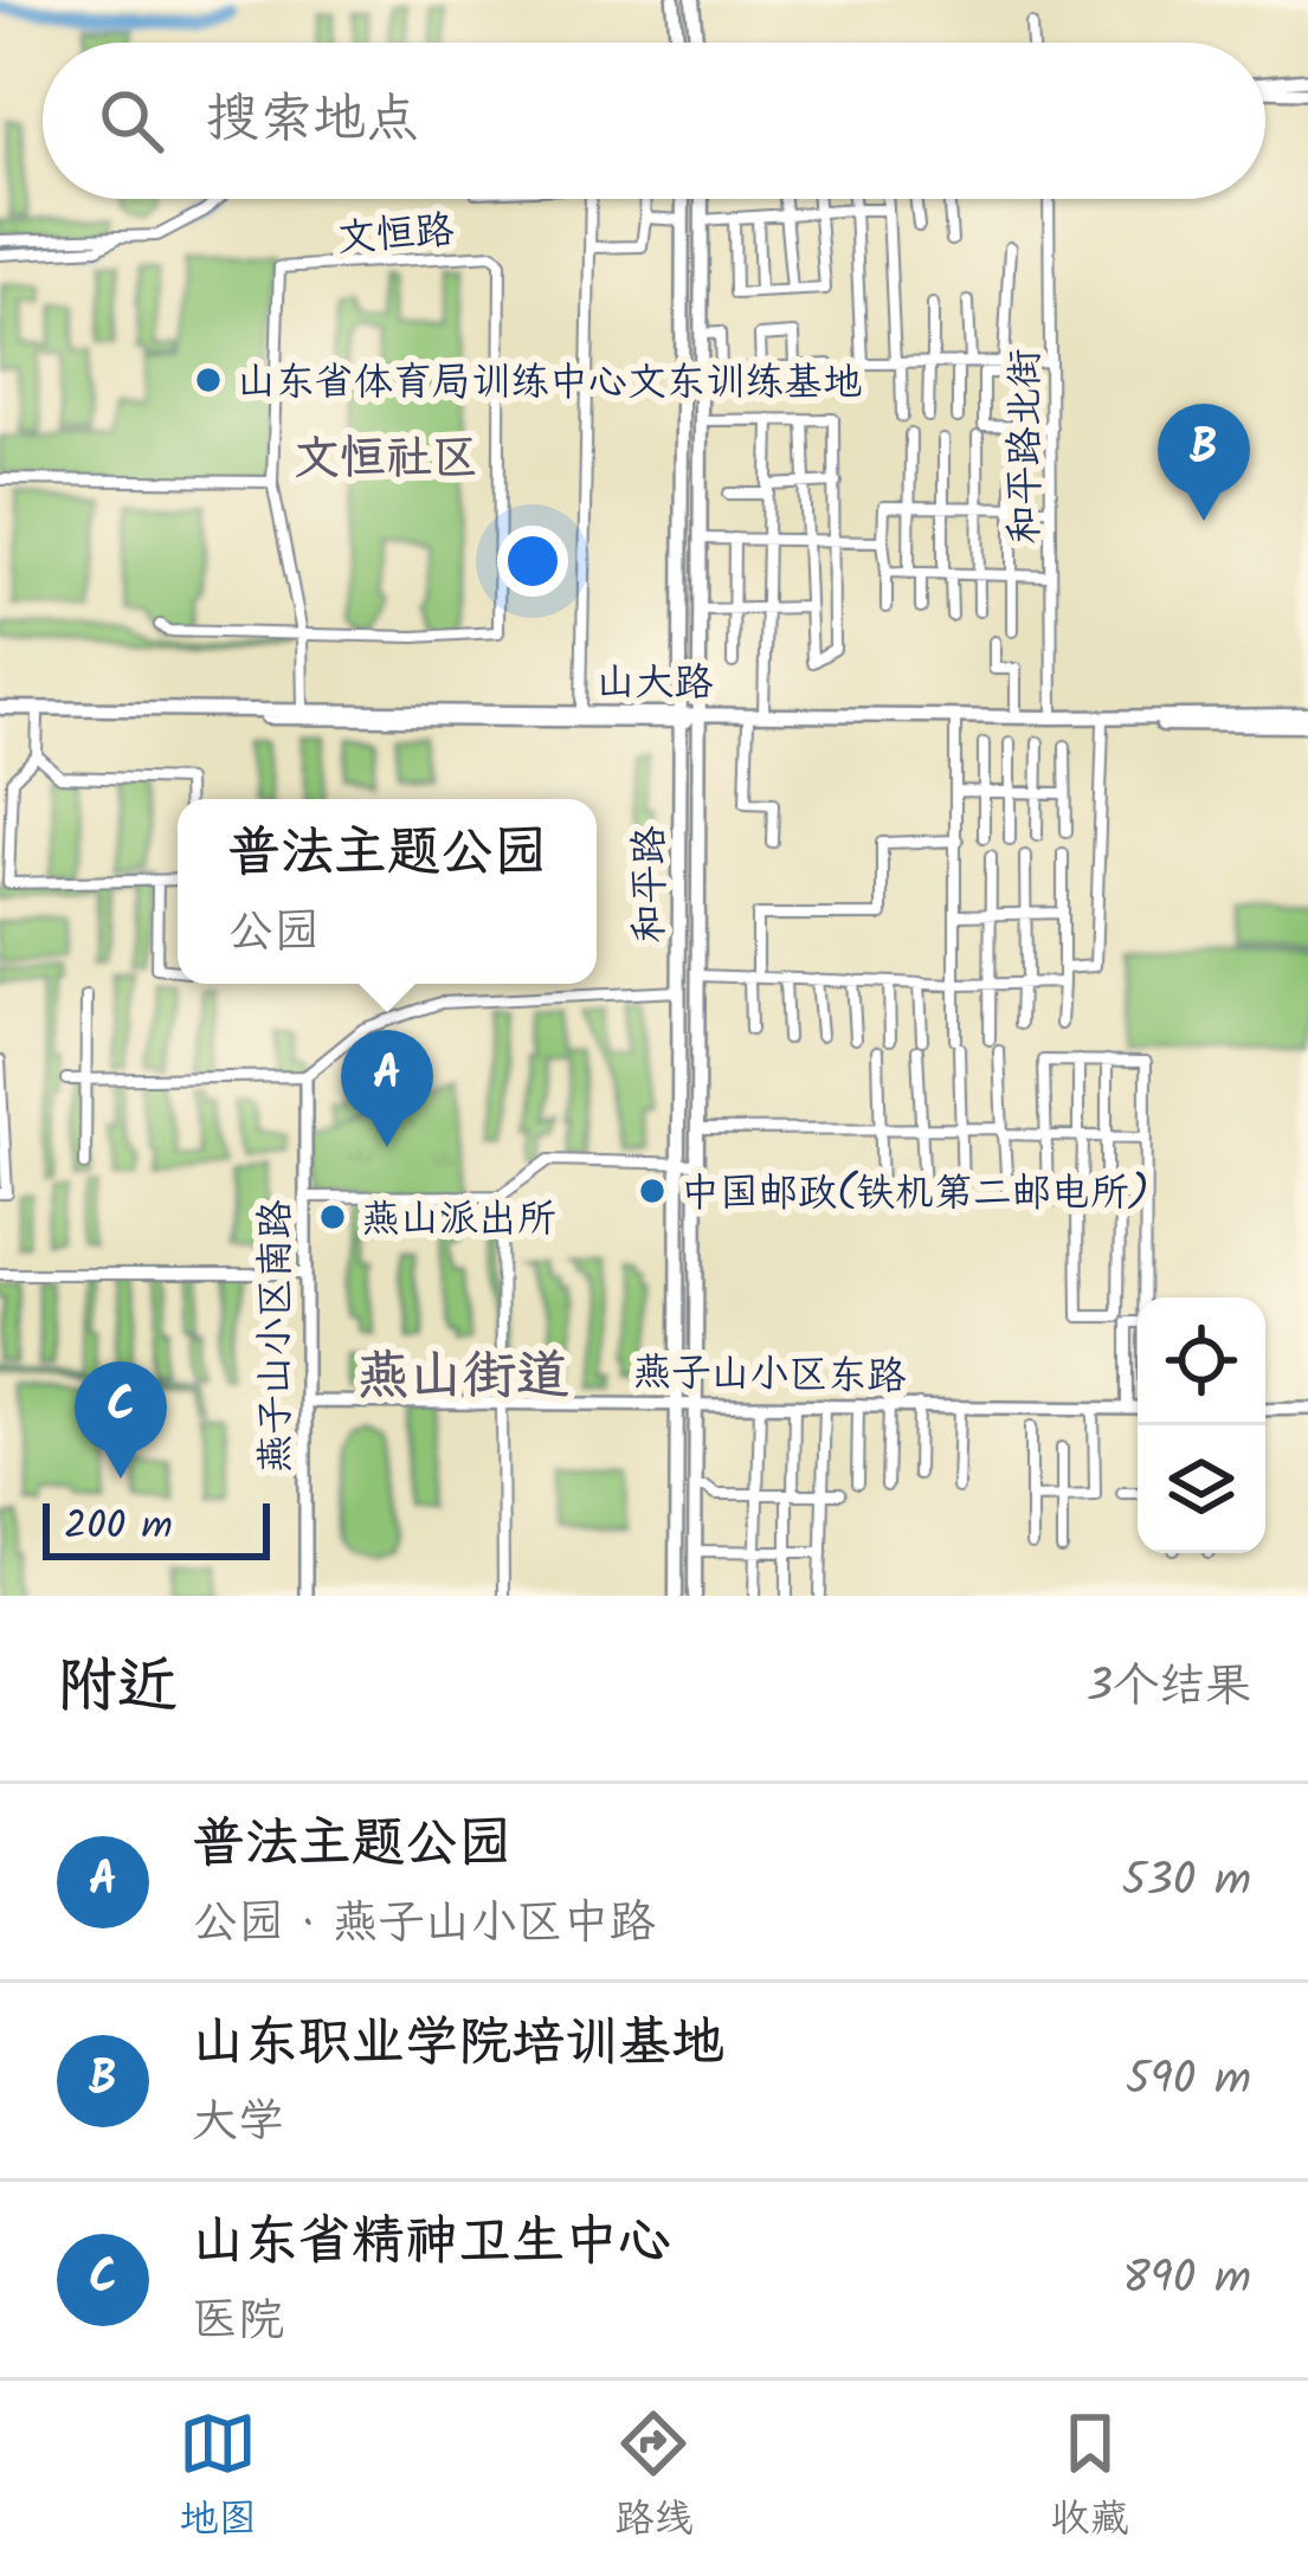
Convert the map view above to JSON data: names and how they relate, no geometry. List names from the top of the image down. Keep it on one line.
{"streets":{"main road":["山大路","和平路"],"street":["文恒路","和平路北街","燕子山小区南路","燕子山小区东路"]},"crossings":[["文恒路","山大路"],["和平路北街","山大路"],["山大路","和平路"],["和平路","燕子山小区东路"],["燕子山小区南路","燕子山小区东路"]],"districts":["文恒社区","燕山街道"],"places":["山东省体育局训练中心文东训练基地","中国邮政(铁机第二邮电所)","燕山派出所"],"scale_bar":"200 m","page":{"search":"搜索地点","pins":["B","A","C"],"popup":["普法主题公园","公园"],"scale":"200 m","heading":["附近","3个结果"],"list":[{"mark":"A","name":"普法主题公园","note":"公园 · 燕子山小区中路","value":"530 m"},{"mark":"B","name":"山东职业学院培训基地","note":"大学","value":"590 m"},{"mark":"C","name":"山东省精神卫生中心","note":"医院","value":"890 m"}],"nav":["地图","路线","收藏"]}}
